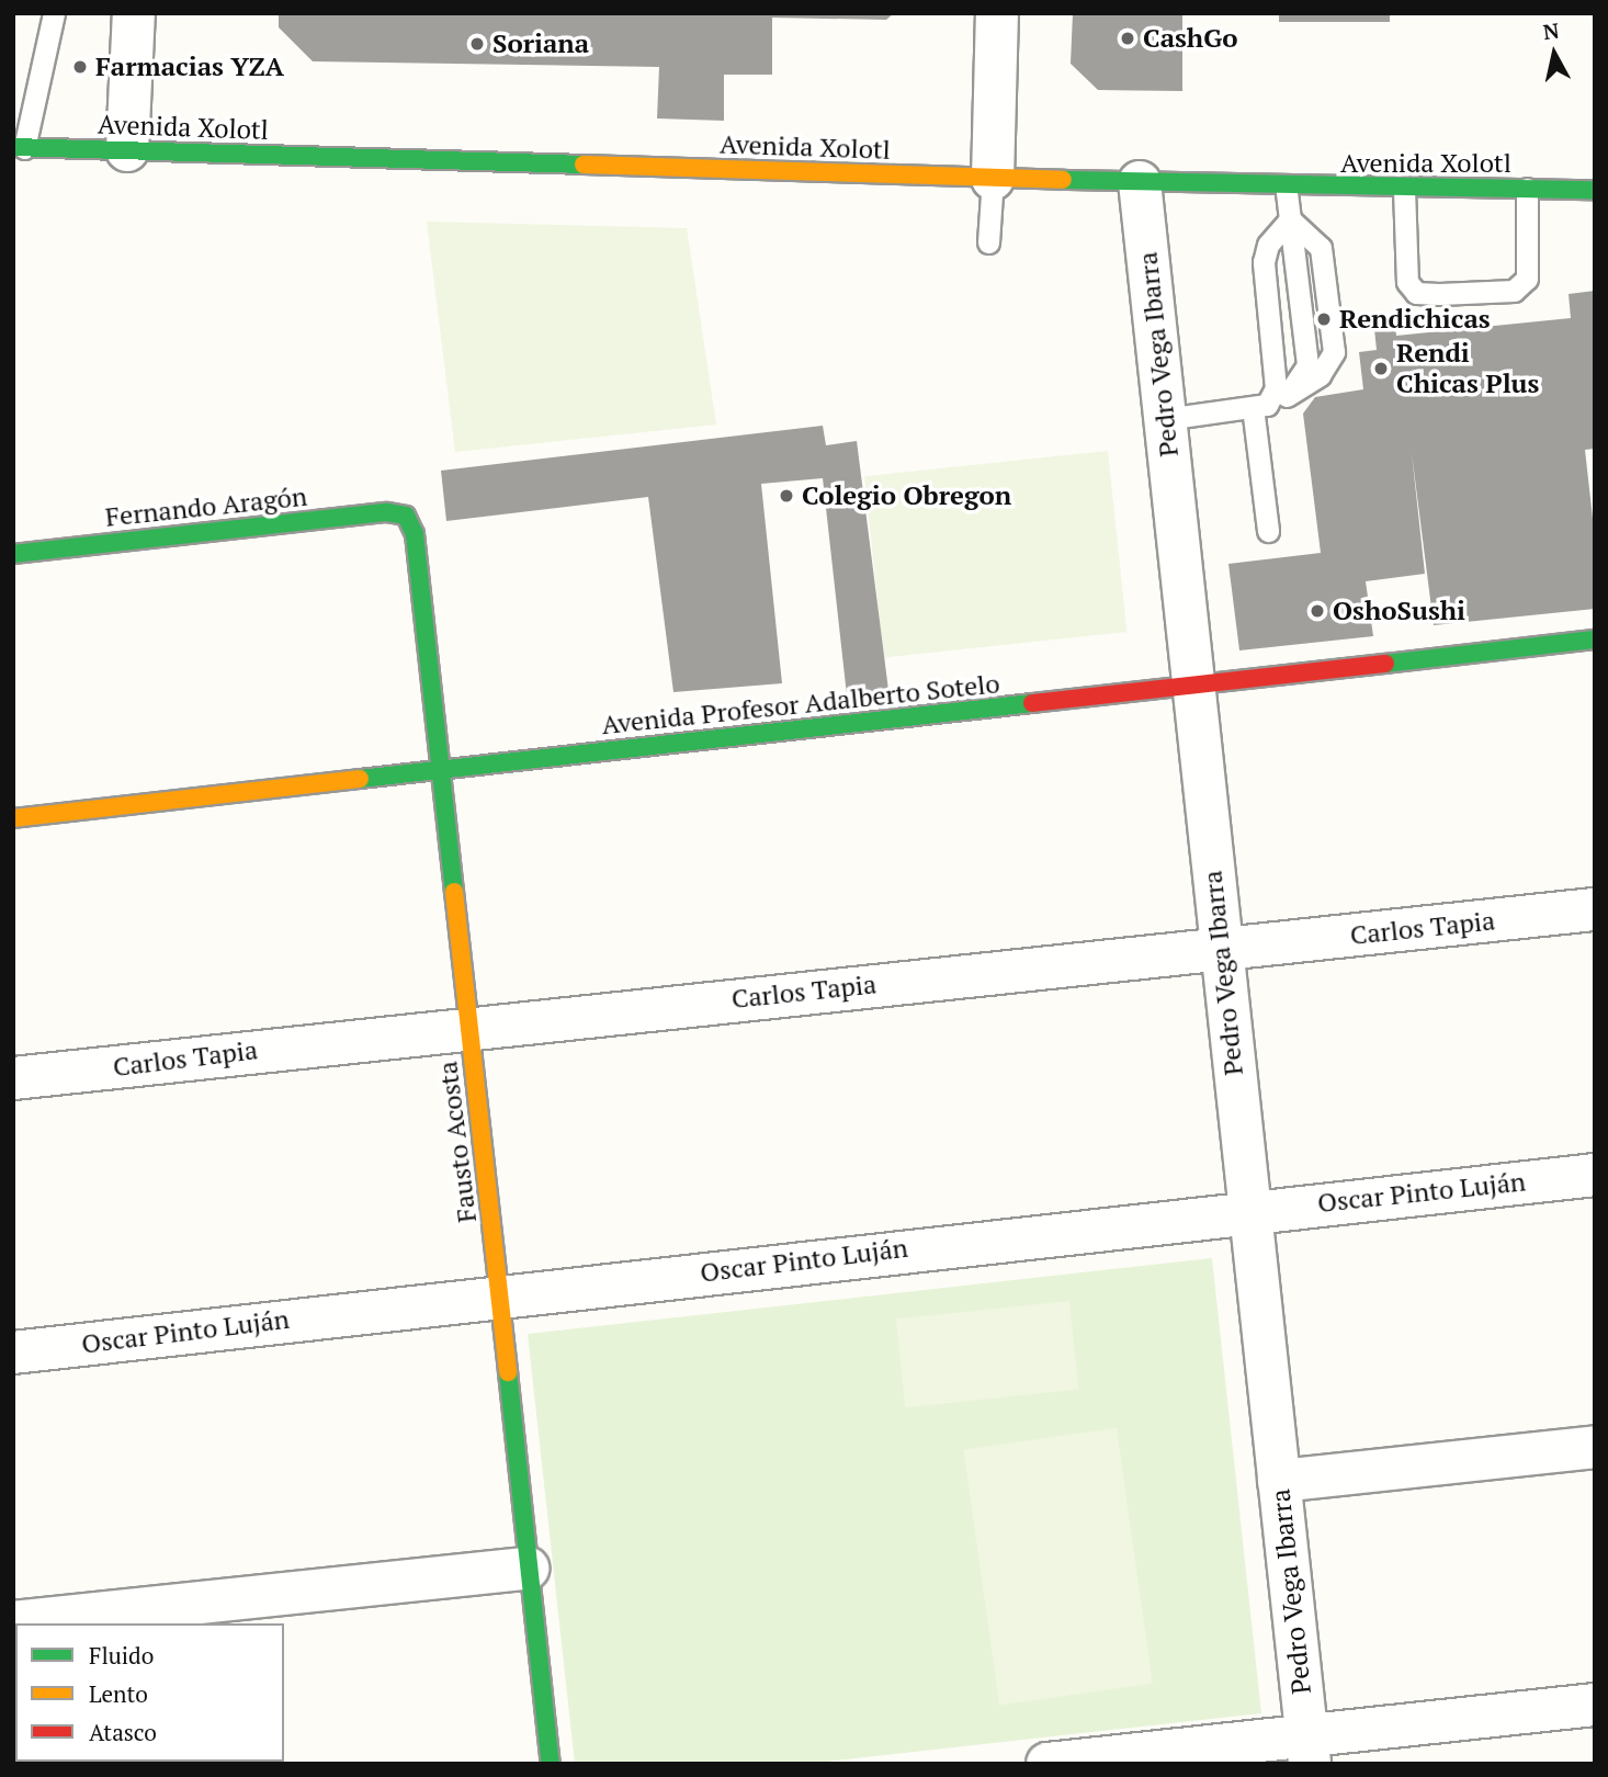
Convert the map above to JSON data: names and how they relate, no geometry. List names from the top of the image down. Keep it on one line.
{"streets":{"street":["Avenida Xolotl","Pedro Vega Ibarra","Fernando Aragón","Avenida Profesor Adalberto Sotelo","Carlos Tapia","Fausto Acosta","Oscar Pinto Luján"]},"crossings":[["Avenida Xolotl","Pedro Vega Ibarra"],["Pedro Vega Ibarra","Avenida Profesor Adalberto Sotelo"],["Pedro Vega Ibarra","Carlos Tapia"],["Pedro Vega Ibarra","Oscar Pinto Luján"],["Fernando Aragón","Fausto Acosta"],["Avenida Profesor Adalberto Sotelo","Fausto Acosta"],["Carlos Tapia","Fausto Acosta"],["Fausto Acosta","Oscar Pinto Luján"]],"places":["CashGo","Soriana","Farmacias YZA","Rendichicas","Rendi Chicas Plus","Colegio Obregon","OshoSushi"],"legend":["Fluido","Lento","Atasco"],"north":"top"}
